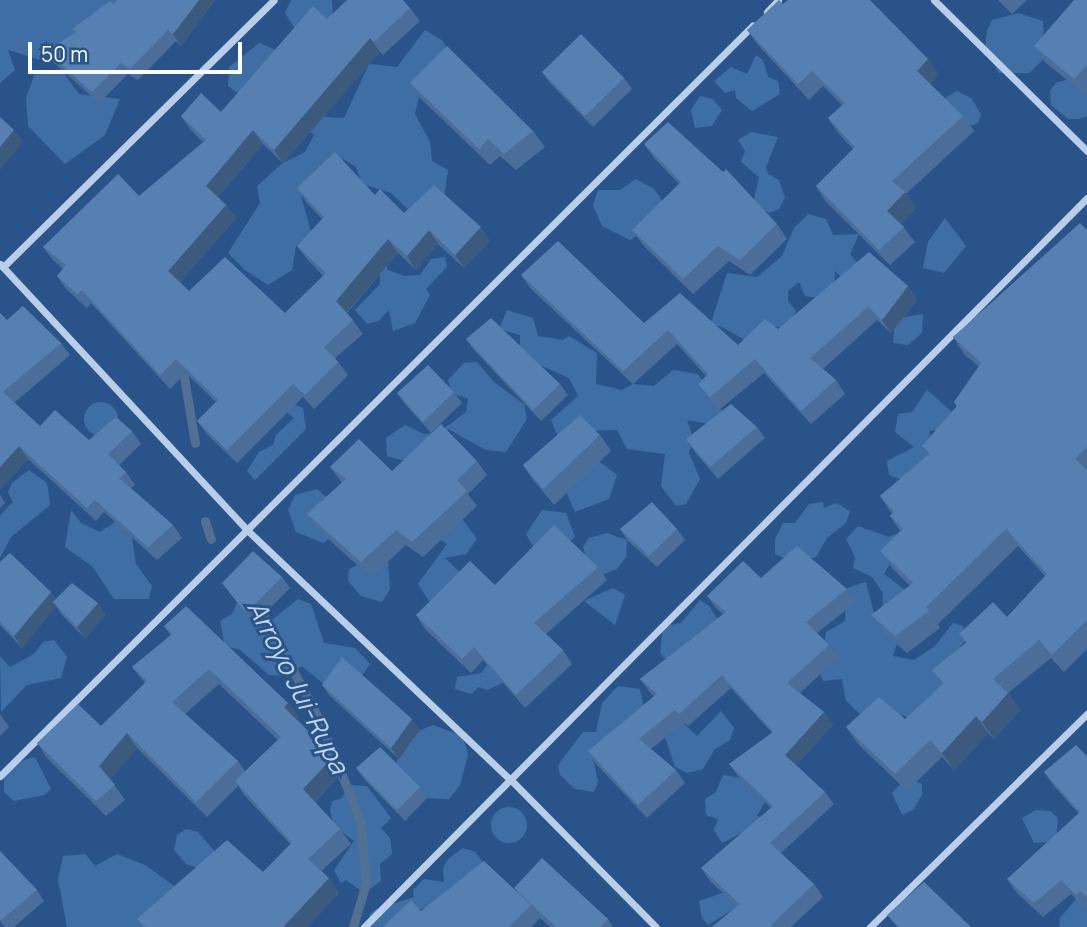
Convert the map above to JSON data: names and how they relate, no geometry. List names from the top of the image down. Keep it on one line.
{"water":["Arroyo Jui-Rupa"],"scale_bar":"50 m"}
